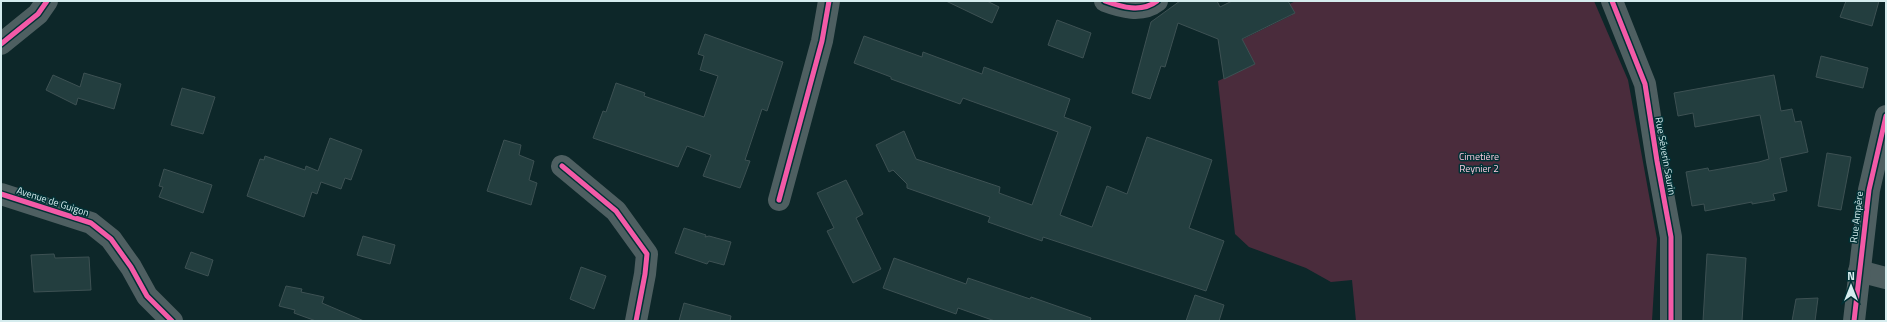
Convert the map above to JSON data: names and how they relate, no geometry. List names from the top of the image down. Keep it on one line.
{"streets":{"street":["Rue Séverin Saurin","Avenue de Guigon","Rue Ampère"]},"parks":["Cimetière Reynier 2"],"north":"top"}
